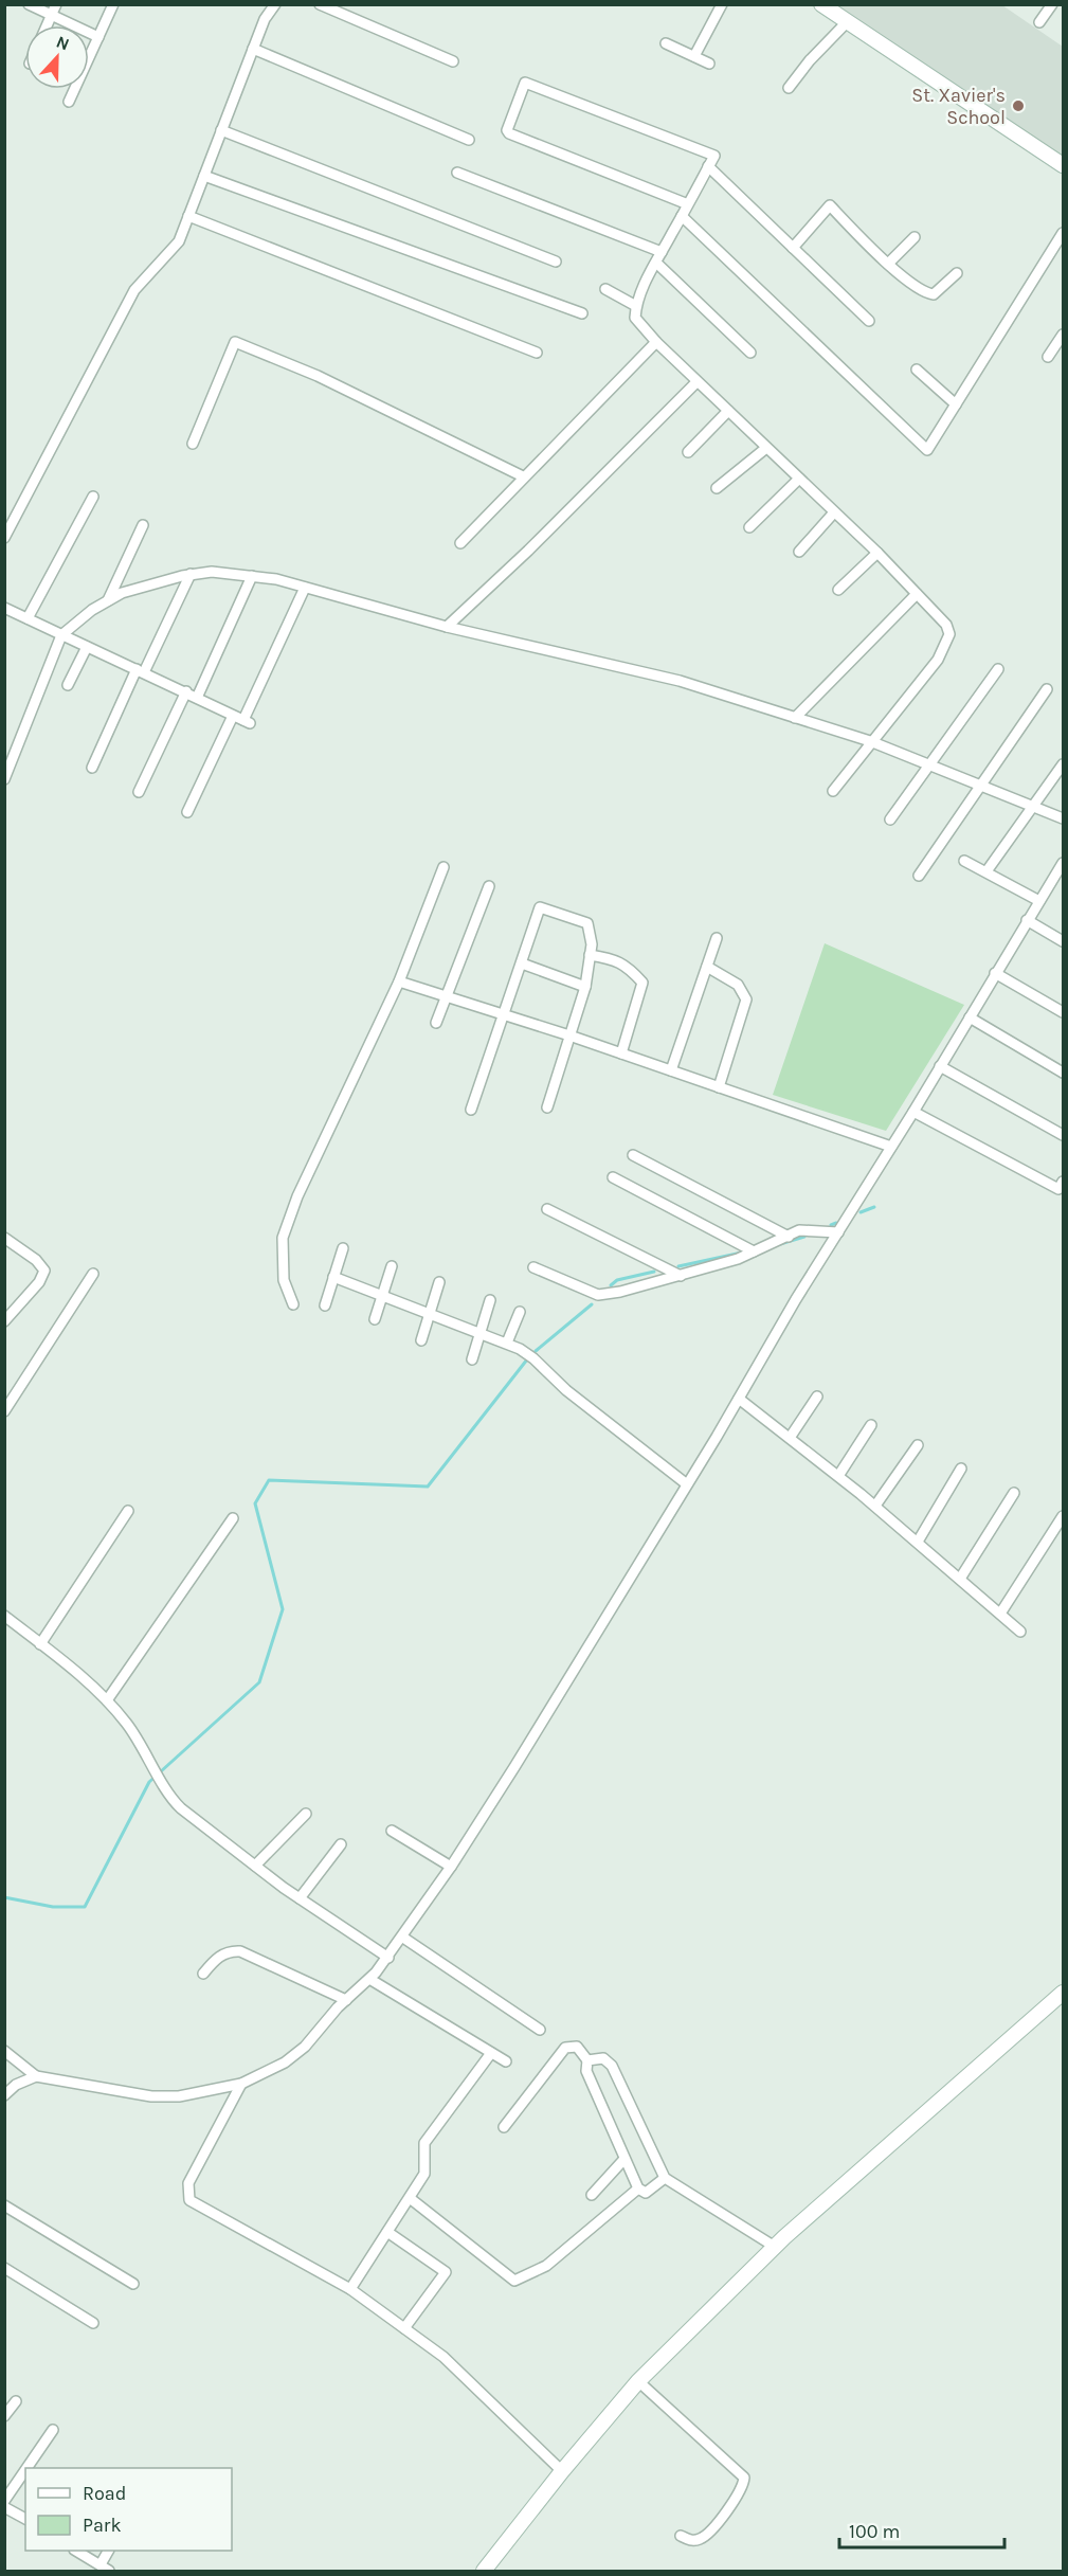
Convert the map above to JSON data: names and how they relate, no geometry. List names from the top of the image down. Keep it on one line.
{"places":["St. Xavier's School"],"legend":["Road","Park"],"scale_bar":"100 m","north":"top"}
